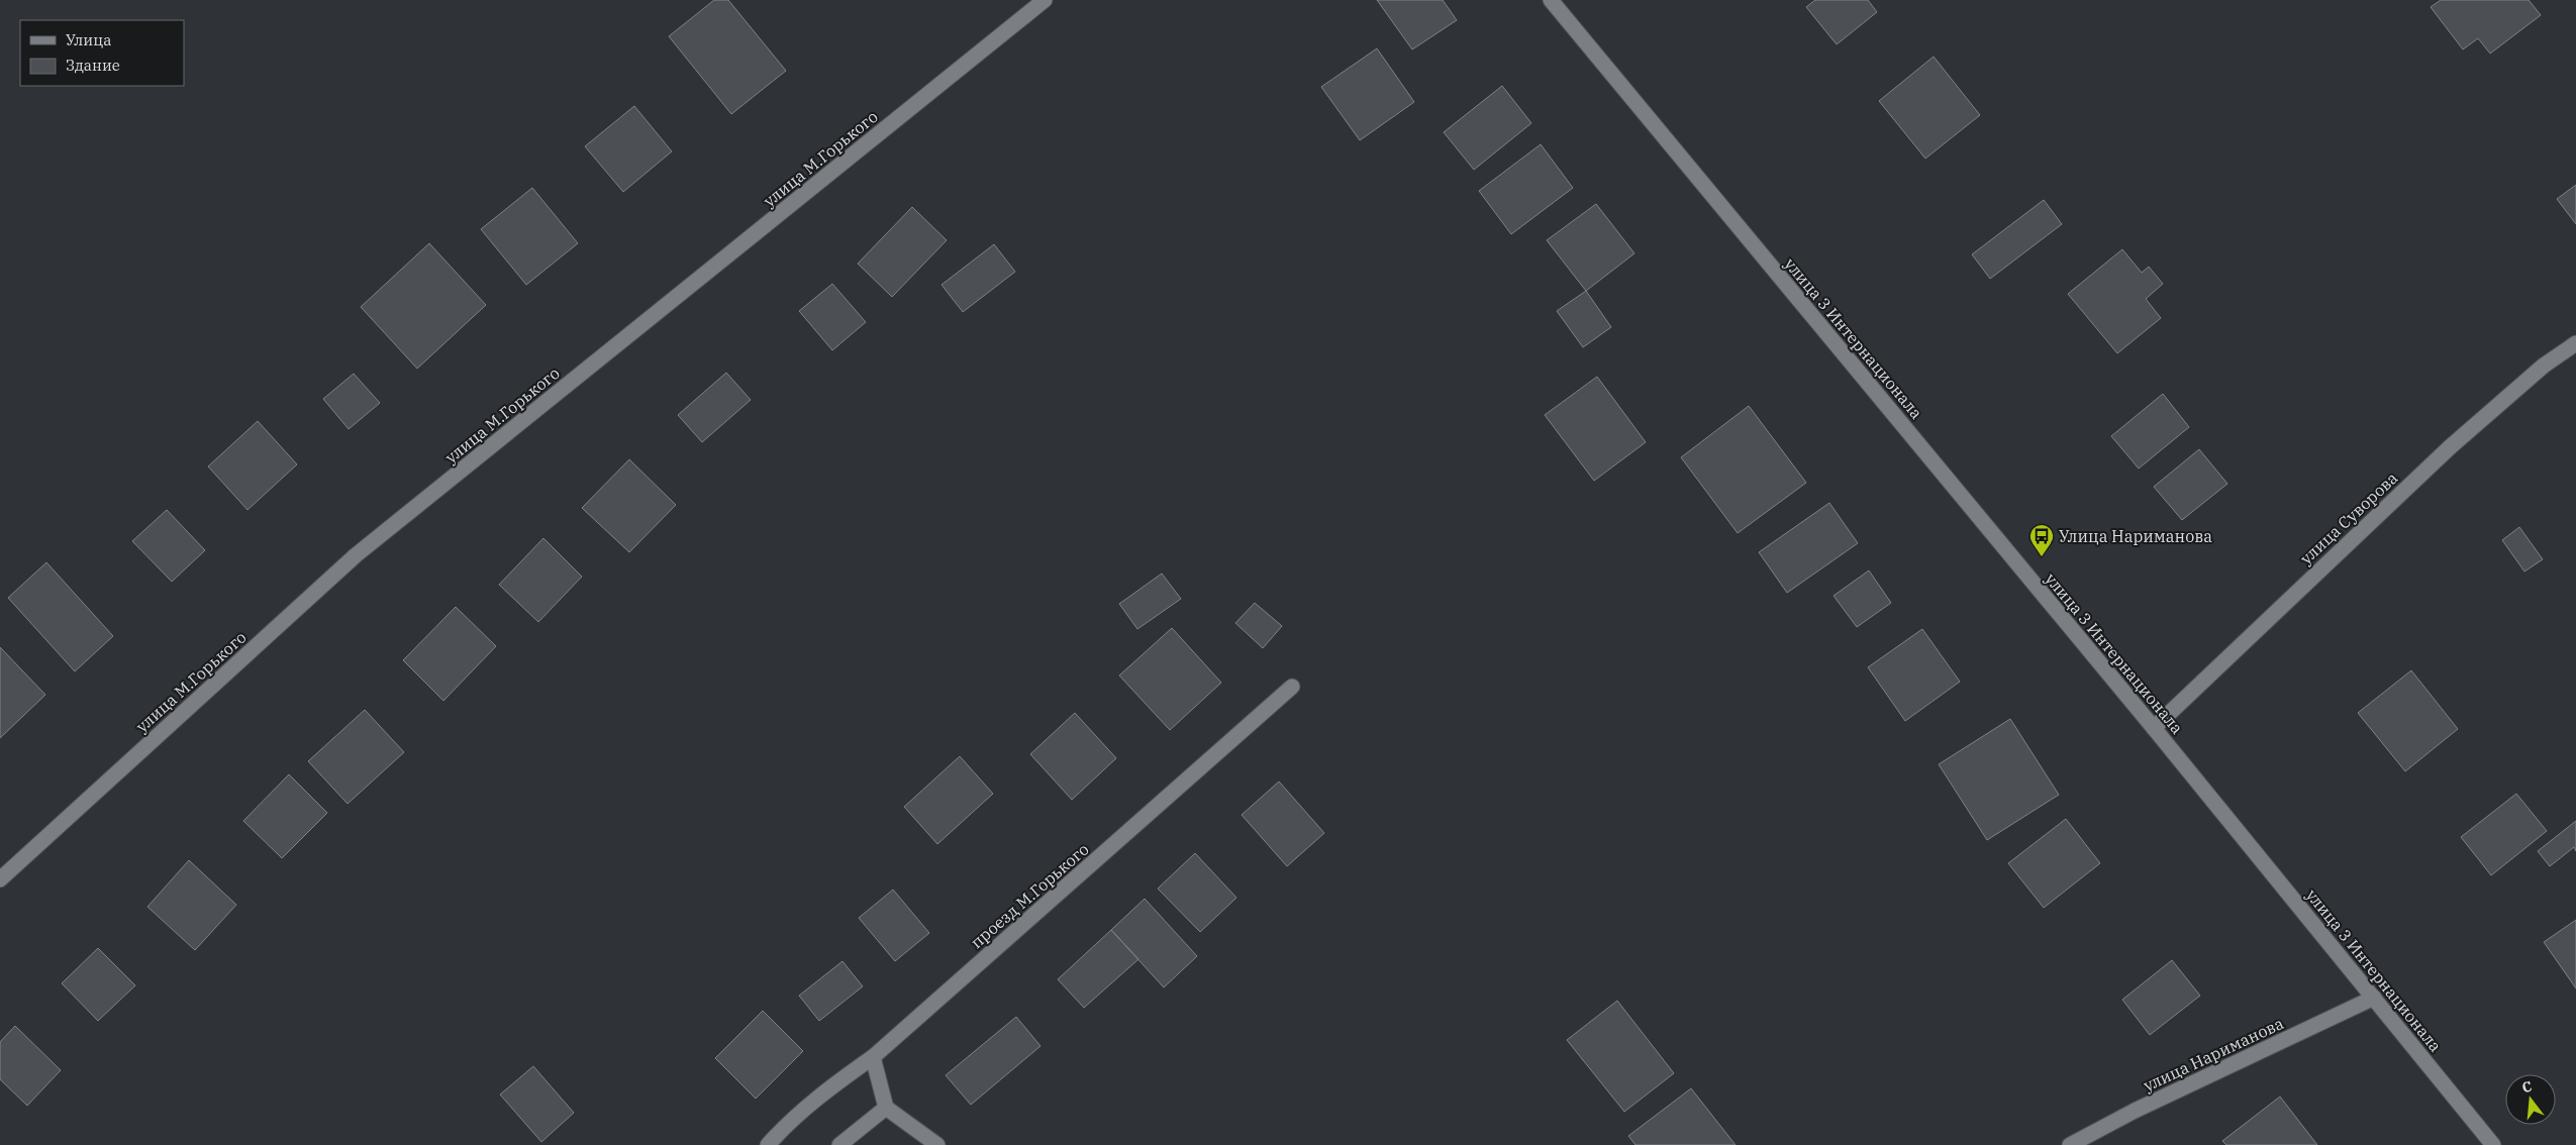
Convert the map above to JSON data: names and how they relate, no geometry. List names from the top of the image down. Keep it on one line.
{"streets":{"street":["улица М.Горького","улица 3 Интернационала","улица Суворова","проезд М.Горького","улица Нариманова"]},"crossings":[["улица 3 Интернационала","улица Суворова"],["улица 3 Интернационала","улица Нариманова"]],"places":{"bus stop":["Улица Нариманова"]},"legend":["Улица","Здание"],"north":"top"}
